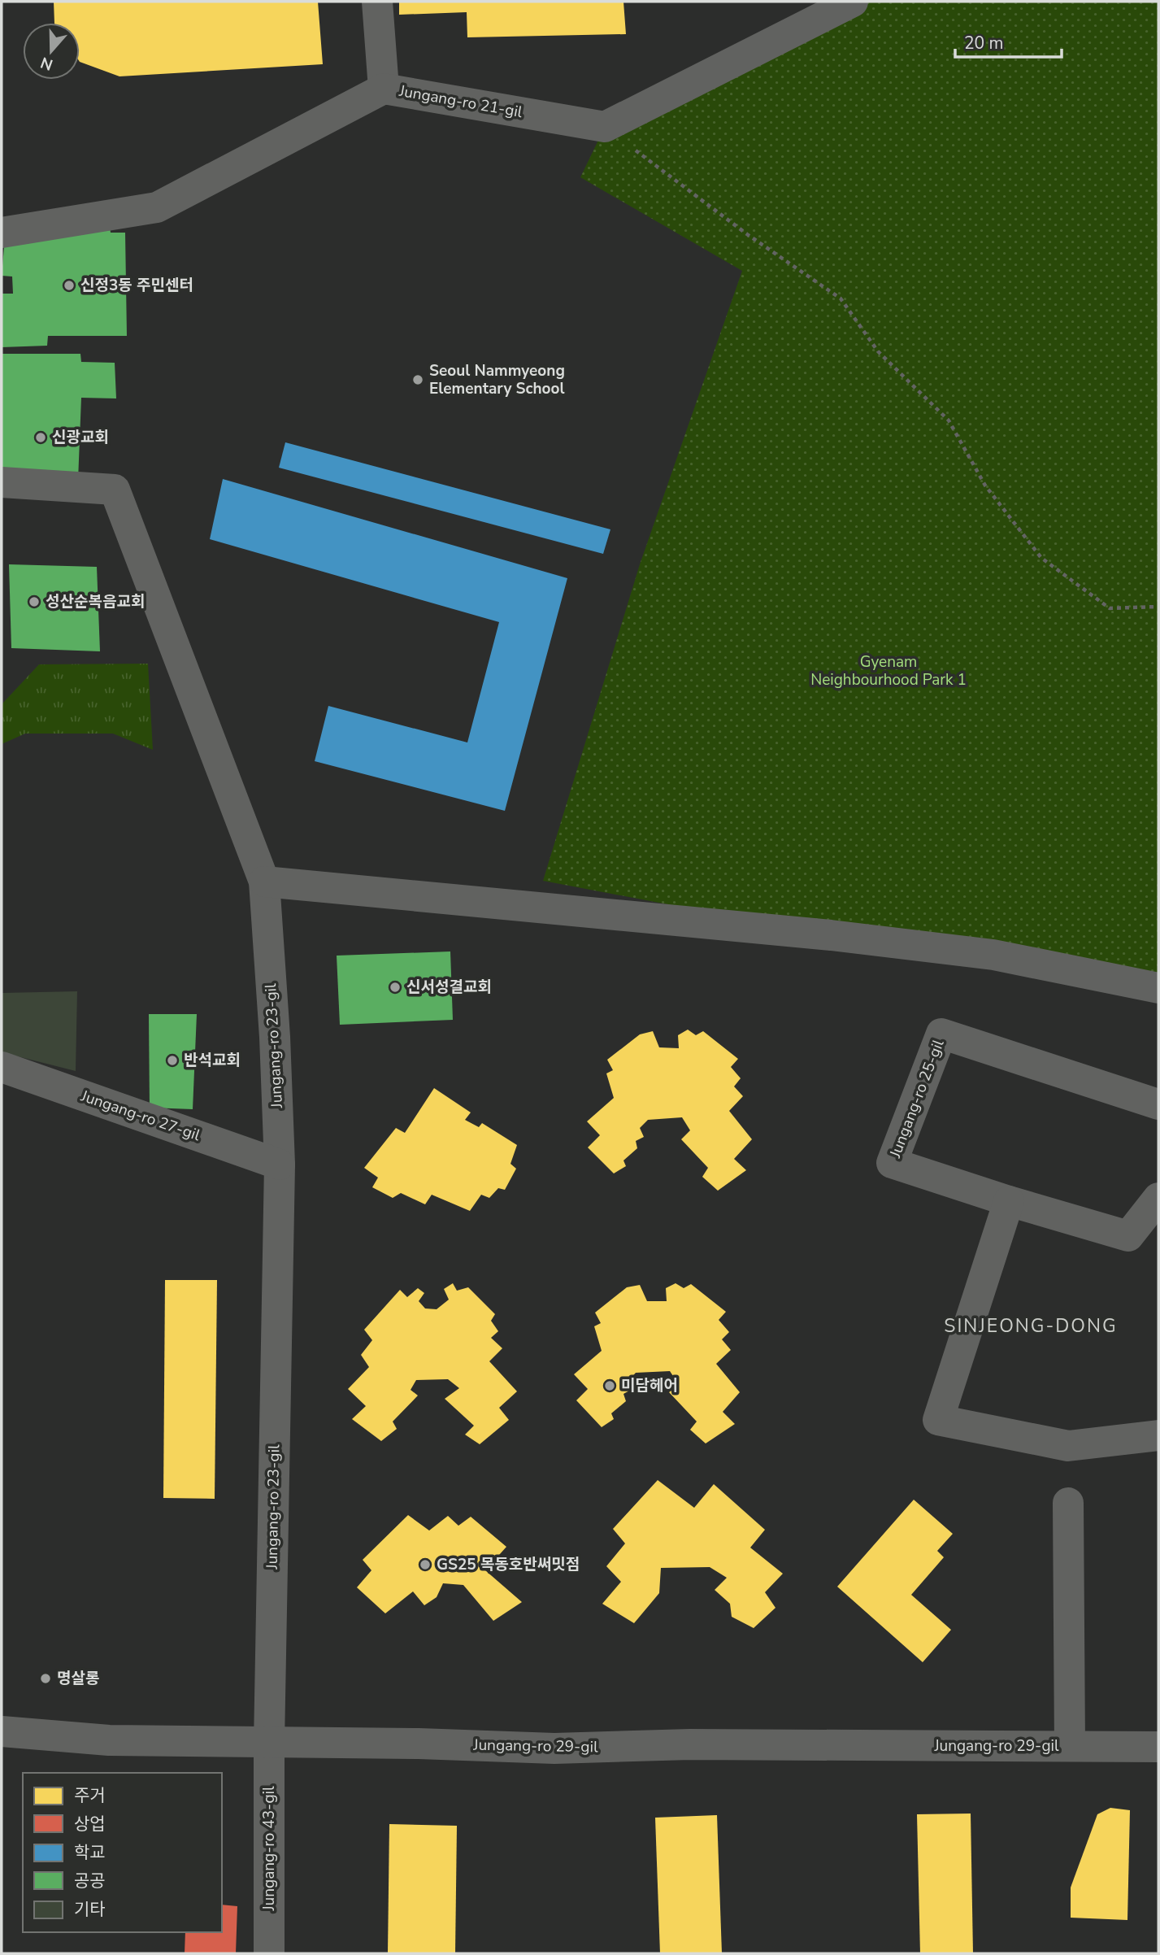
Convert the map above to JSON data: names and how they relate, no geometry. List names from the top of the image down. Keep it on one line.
{"streets":{"street":["Jungang-ro 21-gil","Jungang-ro 23-gil","Jungang-ro 25-gil","Jungang-ro 27-gil","Jungang-ro 29-gil","Jungang-ro 43-gil"]},"crossings":[["Jungang-ro 23-gil","Jungang-ro 27-gil"],["Jungang-ro 23-gil","Jungang-ro 29-gil"],["Jungang-ro 23-gil","Jungang-ro 43-gil"],["Jungang-ro 29-gil","Jungang-ro 43-gil"]],"districts":["SINJEONG-DONG"],"parks":["Gyenam Neighbourhood Park 1"],"places":["신정3동 주민센터","Seoul Nammyeong Elementary School","신광교회","성산순복음교회","신서성결교회","반석교회","미담헤어","GS25 목동호반써밋점","명살롱"],"legend":["주거","상업","학교","공공","기타"],"scale_bar":"20 m","north":"bottom"}
